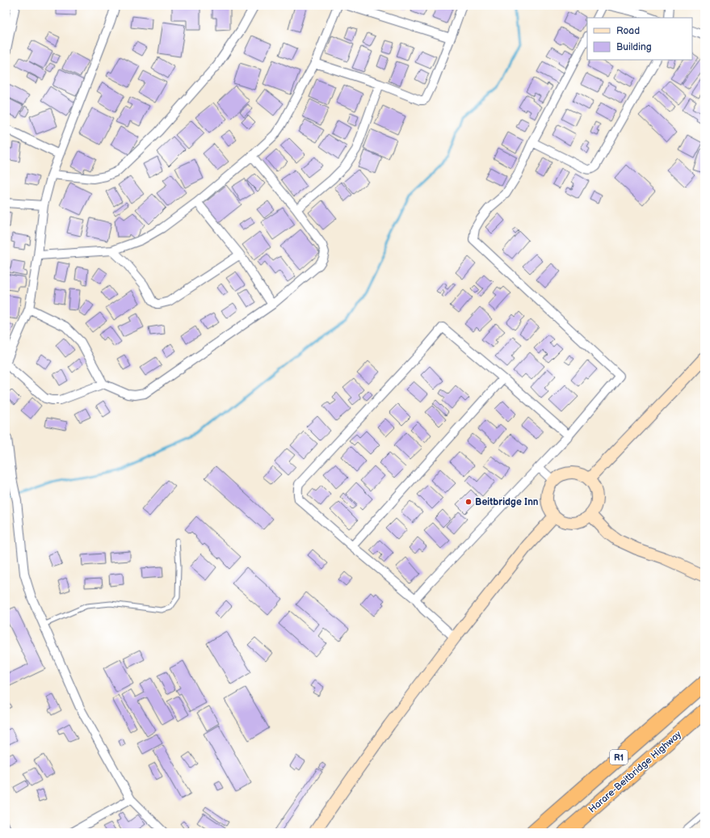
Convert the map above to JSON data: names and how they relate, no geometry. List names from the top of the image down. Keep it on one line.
{"streets":{"highway":["R1","Harare-Beitbridge Highway"]},"places":["Beitbridge Inn"],"legend":["Road","Building"]}
